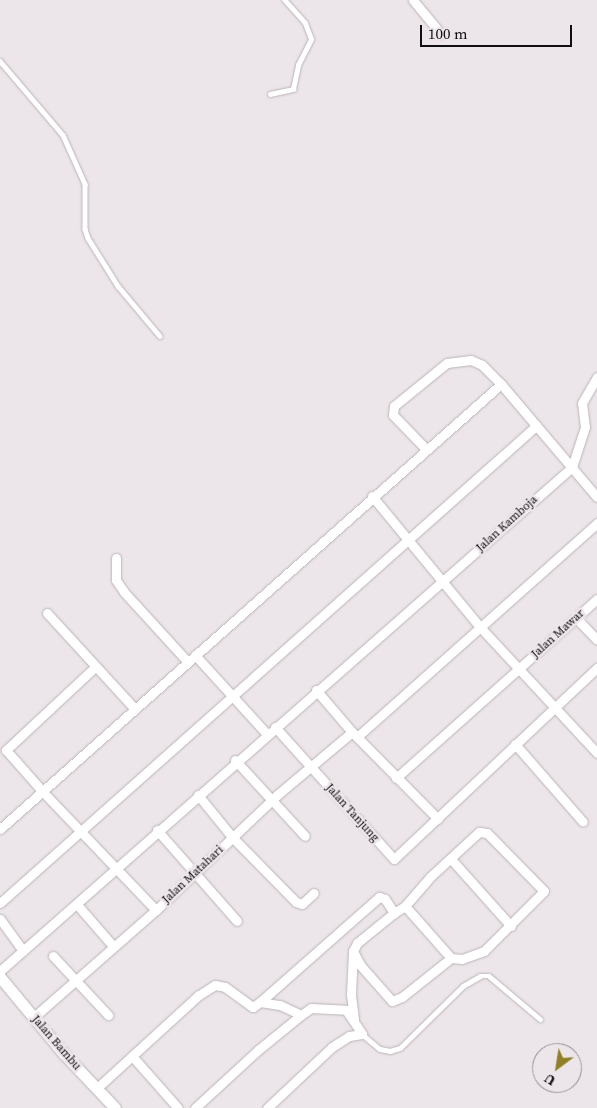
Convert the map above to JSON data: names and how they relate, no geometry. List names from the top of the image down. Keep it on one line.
{"streets":{"street":["Jalan Kamboja","Jalan Mawar","Jalan Tanjung","Jalan Matahari","Jalan Bambu"]},"crossings":[["Jalan Kamboja","Jalan Tanjung"],["Jalan Tanjung","Jalan Matahari"],["Jalan Matahari","Jalan Bambu"]],"scale_bar":"100 m","north":"bottom left"}
